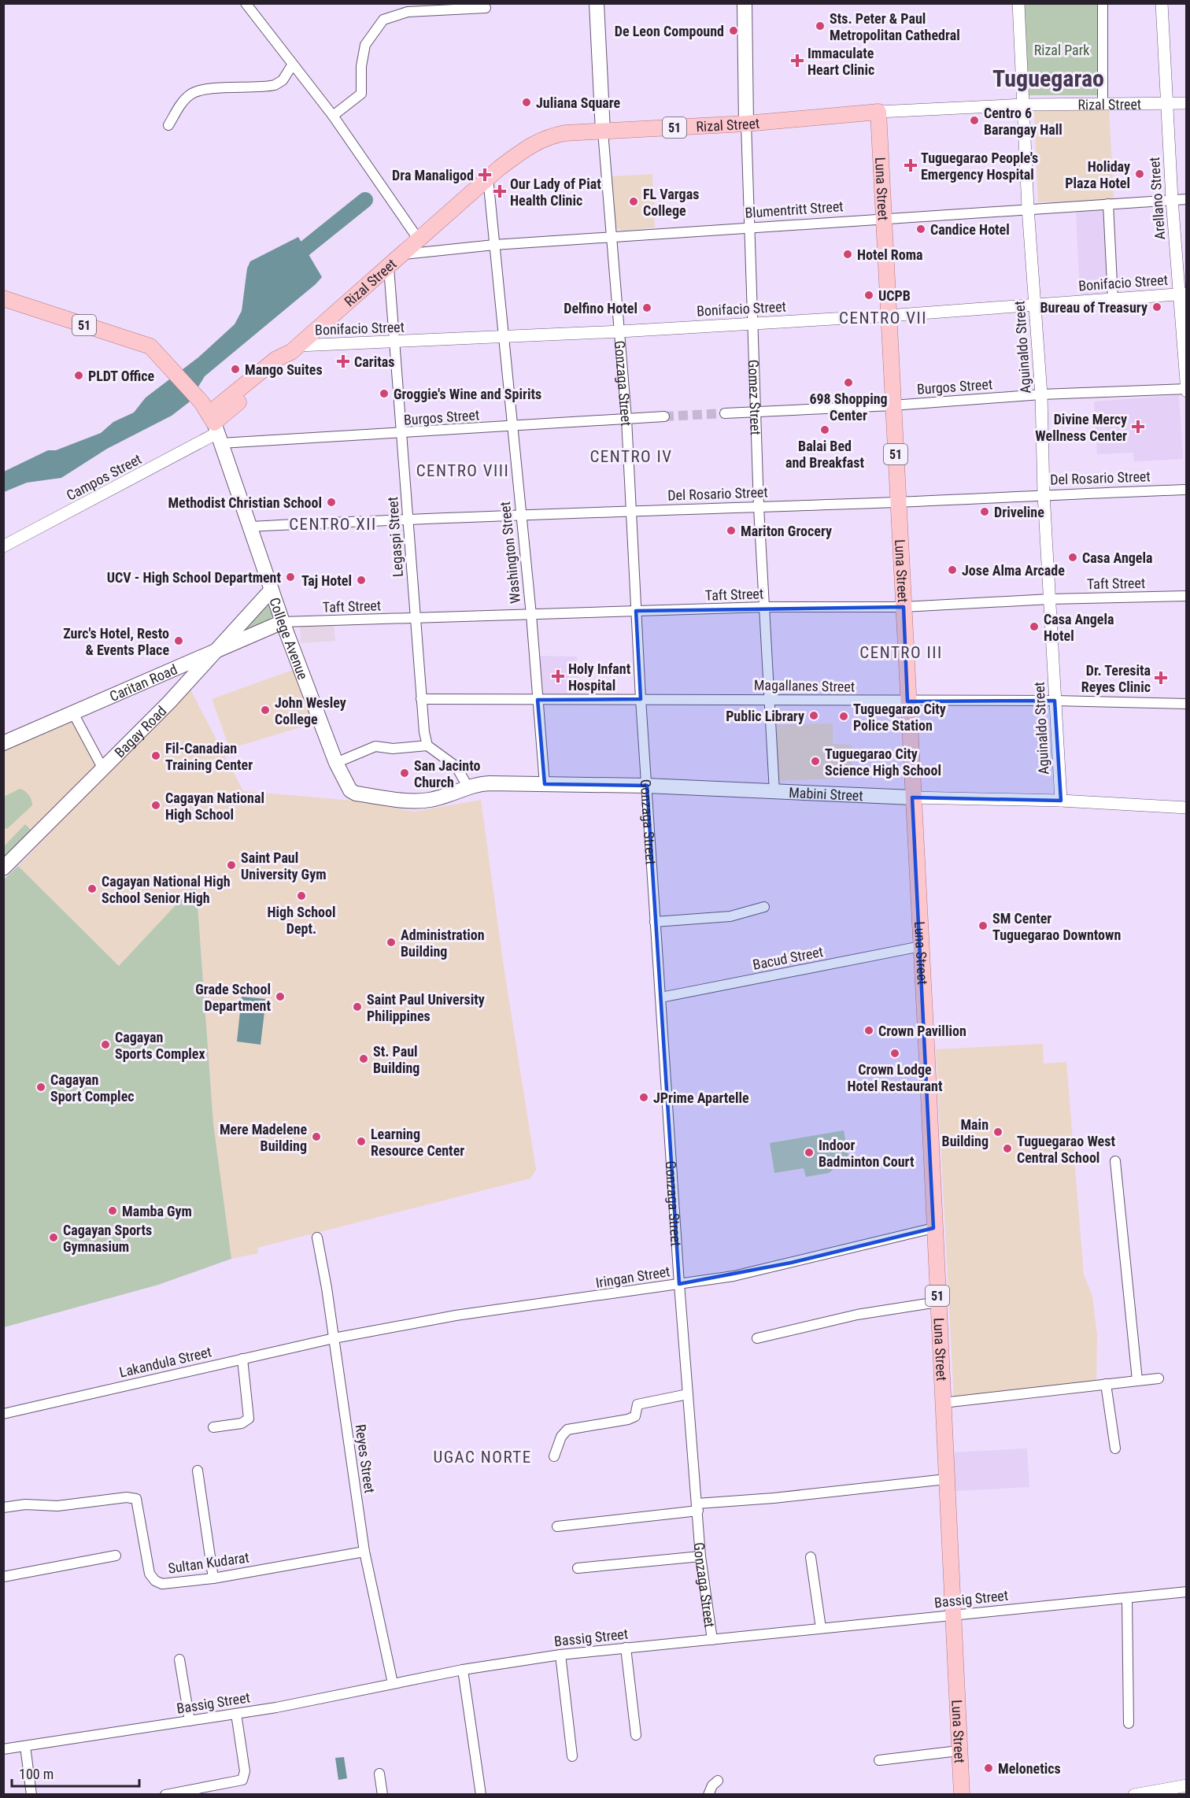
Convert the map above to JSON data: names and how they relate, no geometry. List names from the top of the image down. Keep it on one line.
{"streets":{"main road":["Rizal Street","51","Luna Street","Gonzaga Street","Gomez Street","College Avenue","Caritan Road","Bagay Road","Mabini Street"],"street":["Arellano Street","Blumentritt Street","Bonifacio Street","Aguinaldo Street","Burgos Street","Campos Street","Del Rosario Street","Legaspi Street","Washington Street","Taft Street","Magallanes Street","Bacud Street","Iringan Street","Lakandula Street","Reyes Street","Sultan Kudarat","Bassig Street"]},"crossings":[["Rizal Street","51"],["Rizal Street","Luna Street"],["Rizal Street","Arellano Street"],["Rizal Street","Blumentritt Street"],["Rizal Street","Bonifacio Street"],["Rizal Street","Aguinaldo Street"],["Rizal Street","Gonzaga Street"],["Rizal Street","Burgos Street"],["Rizal Street","Gomez Street"],["Rizal Street","Campos Street"],["Rizal Street","Legaspi Street"],["Rizal Street","Washington Street"],["Rizal Street","College Avenue"],["51","Burgos Street"],["51","Campos Street"],["51","College Avenue"],["Luna Street","Blumentritt Street"],["Luna Street","Bonifacio Street"],["Luna Street","Burgos Street"],["Luna Street","Del Rosario Street"],["Luna Street","Taft Street"],["Luna Street","Magallanes Street"],["Luna Street","Mabini Street"],["Luna Street","Bacud Street"],["Luna Street","Iringan Street"],["Luna Street","Bassig Street"],["Arellano Street","Blumentritt Street"],["Arellano Street","Bonifacio Street"],["Arellano Street","Burgos Street"],["Blumentritt Street","Aguinaldo Street"],["Blumentritt Street","Gonzaga Street"],["Blumentritt Street","Gomez Street"],["Blumentritt Street","Washington Street"],["Bonifacio Street","Aguinaldo Street"],["Bonifacio Street","Gonzaga Street"],["Bonifacio Street","Gomez Street"],["Bonifacio Street","Legaspi Street"],["Bonifacio Street","Washington Street"],["Aguinaldo Street","Burgos Street"],["Aguinaldo Street","Del Rosario Street"],["Aguinaldo Street","Taft Street"],["Aguinaldo Street","Magallanes Street"],["Aguinaldo Street","Mabini Street"],["Gonzaga Street","Burgos Street"],["Gonzaga Street","Del Rosario Street"],["Gonzaga Street","Taft Street"],["Gonzaga Street","Magallanes Street"],["Gonzaga Street","Mabini Street"],["Gonzaga Street","Bacud Street"],["Gonzaga Street","Iringan Street"],["Gonzaga Street","Bassig Street"],["Burgos Street","Gomez Street"],["Burgos Street","Campos Street"],["Burgos Street","Legaspi Street"],["Burgos Street","Washington Street"],["Burgos Street","College Avenue"],["Gomez Street","Del Rosario Street"],["Gomez Street","Taft Street"],["Gomez Street","Magallanes Street"],["Gomez Street","Mabini Street"],["Campos Street","College Avenue"],["Del Rosario Street","Legaspi Street"],["Del Rosario Street","Washington Street"],["Del Rosario Street","College Avenue"],["Legaspi Street","Taft Street"],["Legaspi Street","Magallanes Street"],["Washington Street","Taft Street"],["Washington Street","Magallanes Street"],["Washington Street","Mabini Street"],["Taft Street","College Avenue"],["Taft Street","Caritan Road"],["College Avenue","Caritan Road"],["College Avenue","Bagay Road"],["College Avenue","Mabini Street"],["Caritan Road","Bagay Road"],["Iringan Street","Lakandula Street"],["Iringan Street","Reyes Street"],["Lakandula Street","Reyes Street"],["Reyes Street","Sultan Kudarat"],["Reyes Street","Bassig Street"]],"districts":["Tuguegarao","CENTRO VII","CENTRO IV","CENTRO VIII","CENTRO XII","CENTRO III","UGAC NORTE"],"parks":["Rizal Park"],"places":{"other":["Sts. Peter & Paul Metropolitan Cathedral","De Leon Compound","Juliana Square","Centro 6 Barangay Hall","Holiday Plaza Hotel","FL Vargas College","Candice Hotel","Hotel Roma","UCPB","Bureau of Treasury","Delfino Hotel","Mango Suites","PLDT Office","698 Shopping Center","Groggie's Wine and Spirits","Balai Bed and Breakfast","Methodist Christian School","Driveline","Mariton Grocery","Casa Angela","Jose Alma Arcade","UCV - High School Department","Taj Hotel","Casa Angela Hotel","Zurc's Hotel, Resto & Events Place","John Wesley College","Public Library","Tuguegarao City Police Station","Fil-Canadian Training Center","Tuguegarao City Science High School","San Jacinto Church","Cagayan National High School","Saint Paul University Gym","Cagayan National High School Senior High","High School Dept.","SM Center Tuguegarao Downtown","Administration Building","Grade School Department","Saint Paul University Philippines","Crown Pavillion","Cagayan Sports Complex","Crown Lodge Hotel Restaurant","St. Paul Building","Cagayan Sport Complec","JPrime Apartelle","Main Building","Mere Madelene Building","Learning Resource Center","Tuguegarao West Central School","Indoor Badminton Court","Mamba Gym","Cagayan Sports Gymnasium","Melonetics"],"health":["Immaculate Heart Clinic","Tuguegarao People's Emergency Hospital","Dra Manaligod","Our Lady of Piat Health Clinic","Caritas","Divine Mercy Wellness Center","Holy Infant Hospital","Dr. Teresita Reyes Clinic"]},"scale_bar":"100 m"}
